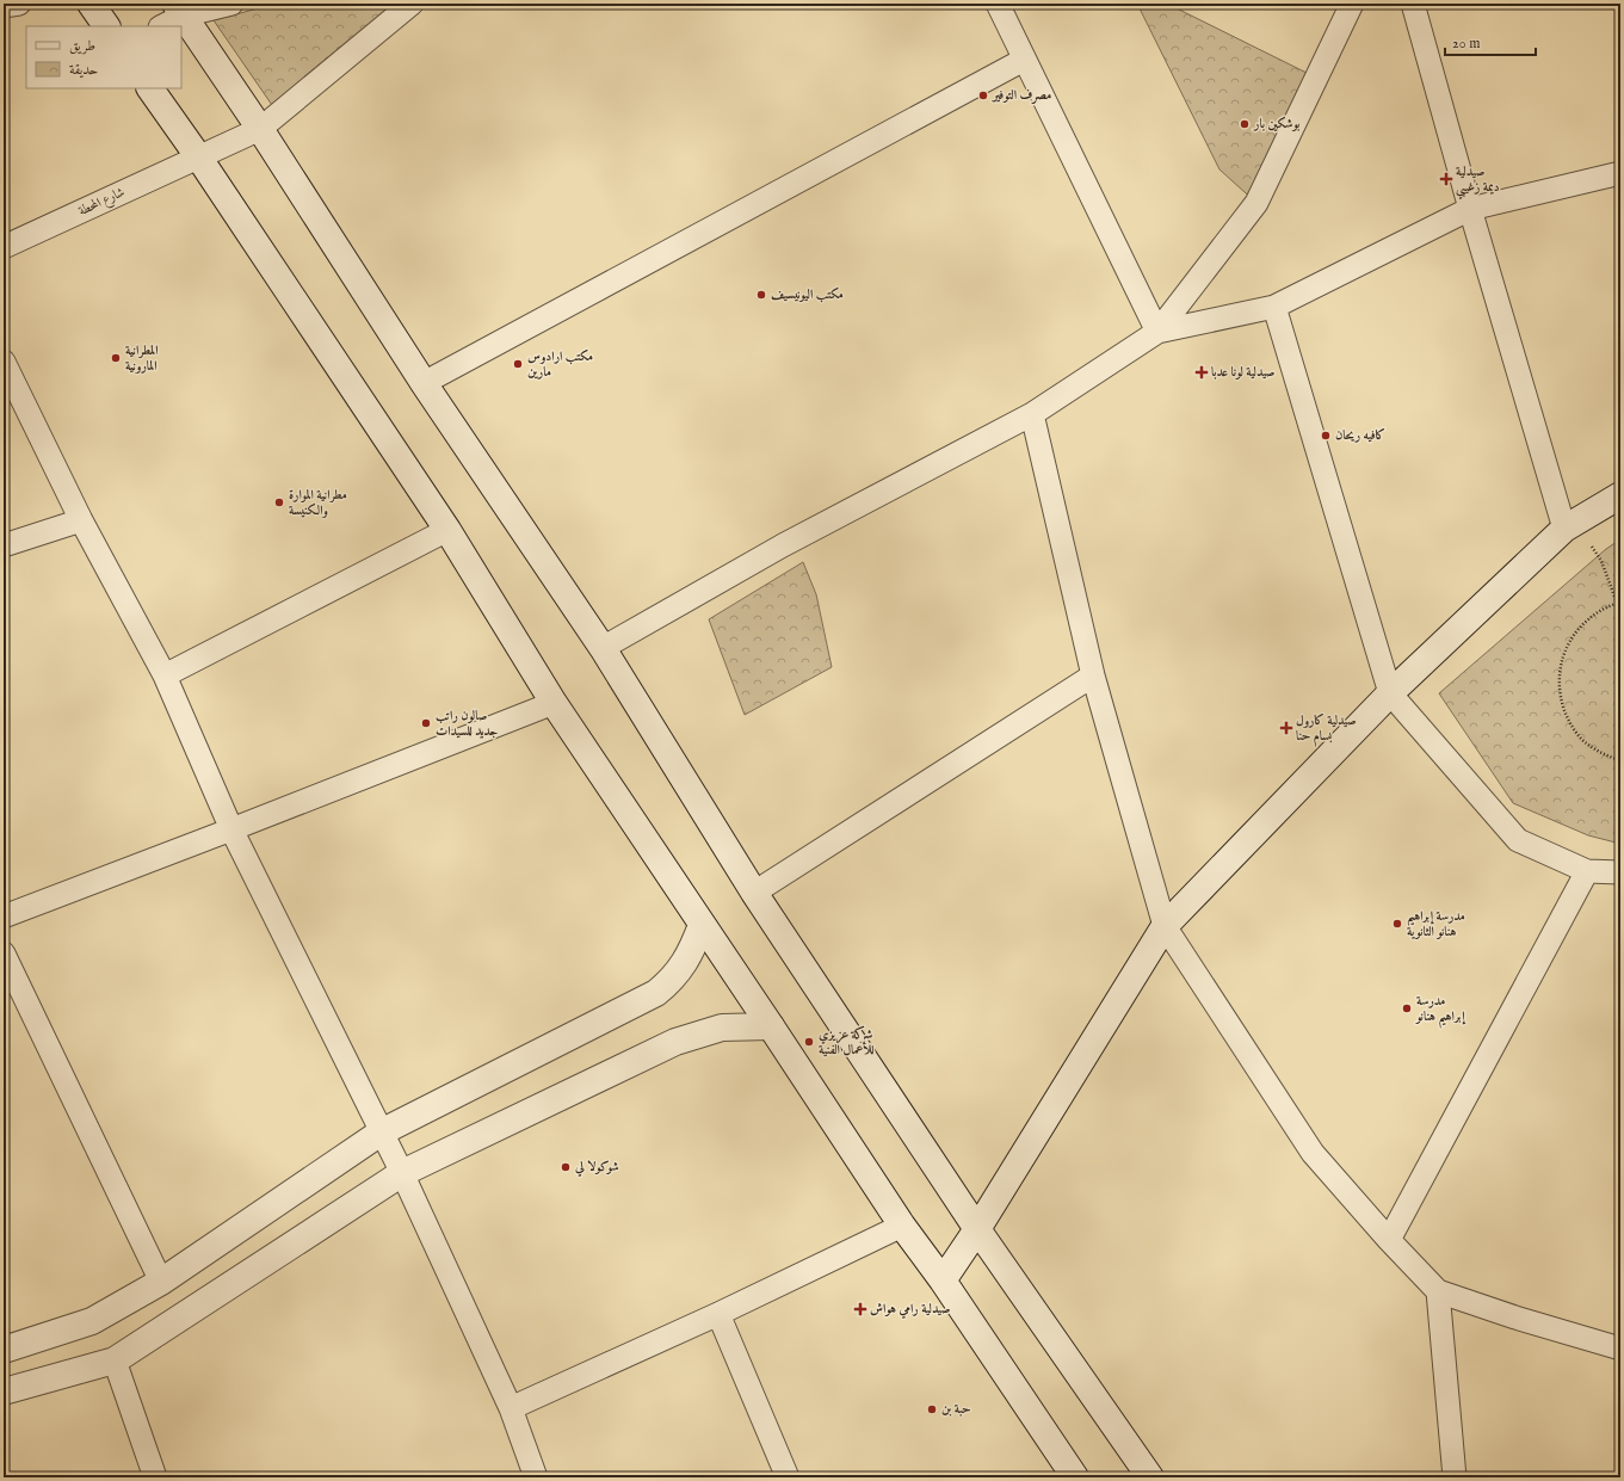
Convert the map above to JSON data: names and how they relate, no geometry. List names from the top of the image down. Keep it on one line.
{"streets":{"street":["شارع المحطة"]},"places":{"other":["مصرف التوفير","بوشكين بار","مكتب اليونيسيف","المطرانية المارونية","مكتب ارادوس مارين","كافيه ريحان","مطرانية الموارة والكنيسة","صالون راتب جديد للسيدات","مدرسة إبراهيم هنانو الثانوية","مدرسة إبراهيم هنانو","شركة عزيزي للأعمال الفنية","شوكولا لي","حبة بن"],"health":["صيدلية ديمة زغيبي","صيدلية لونا عدبا","صيدلية كارول بسام حنا","صيدلية رامي هواش"]},"legend":["طريق","حديقة"],"scale_bar":"20 m"}
